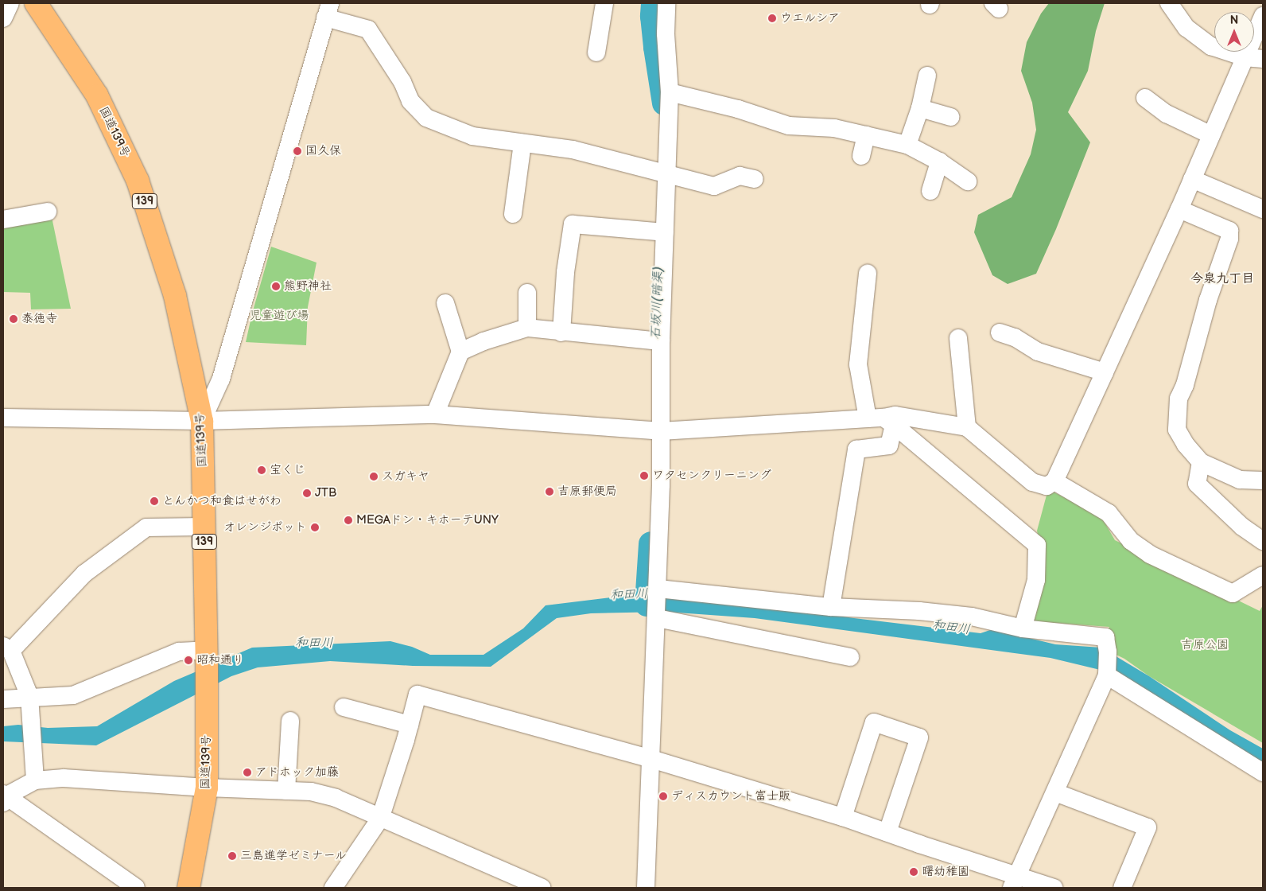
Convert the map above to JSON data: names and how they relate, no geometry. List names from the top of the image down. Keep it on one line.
{"streets":{"highway":["国道139号","139"]},"districts":["今泉九丁目"],"water":["石坂川(暗渠)","和田川"],"parks":["児童遊び場","吉原公園"],"places":["ウエルシア","国久保","熊野神社","泰徳寺","宝くじ","ワタセンクリーニング","スガキヤ","吉原郵便局","JTB","とんかつ和食はせがわ","MEGAドン・キホーテUNY","オレンジポット","昭和通り","アドホック加藤","ディスカウント富士販","三島進学ゼミナール","曙幼稚園"],"north":"top"}
